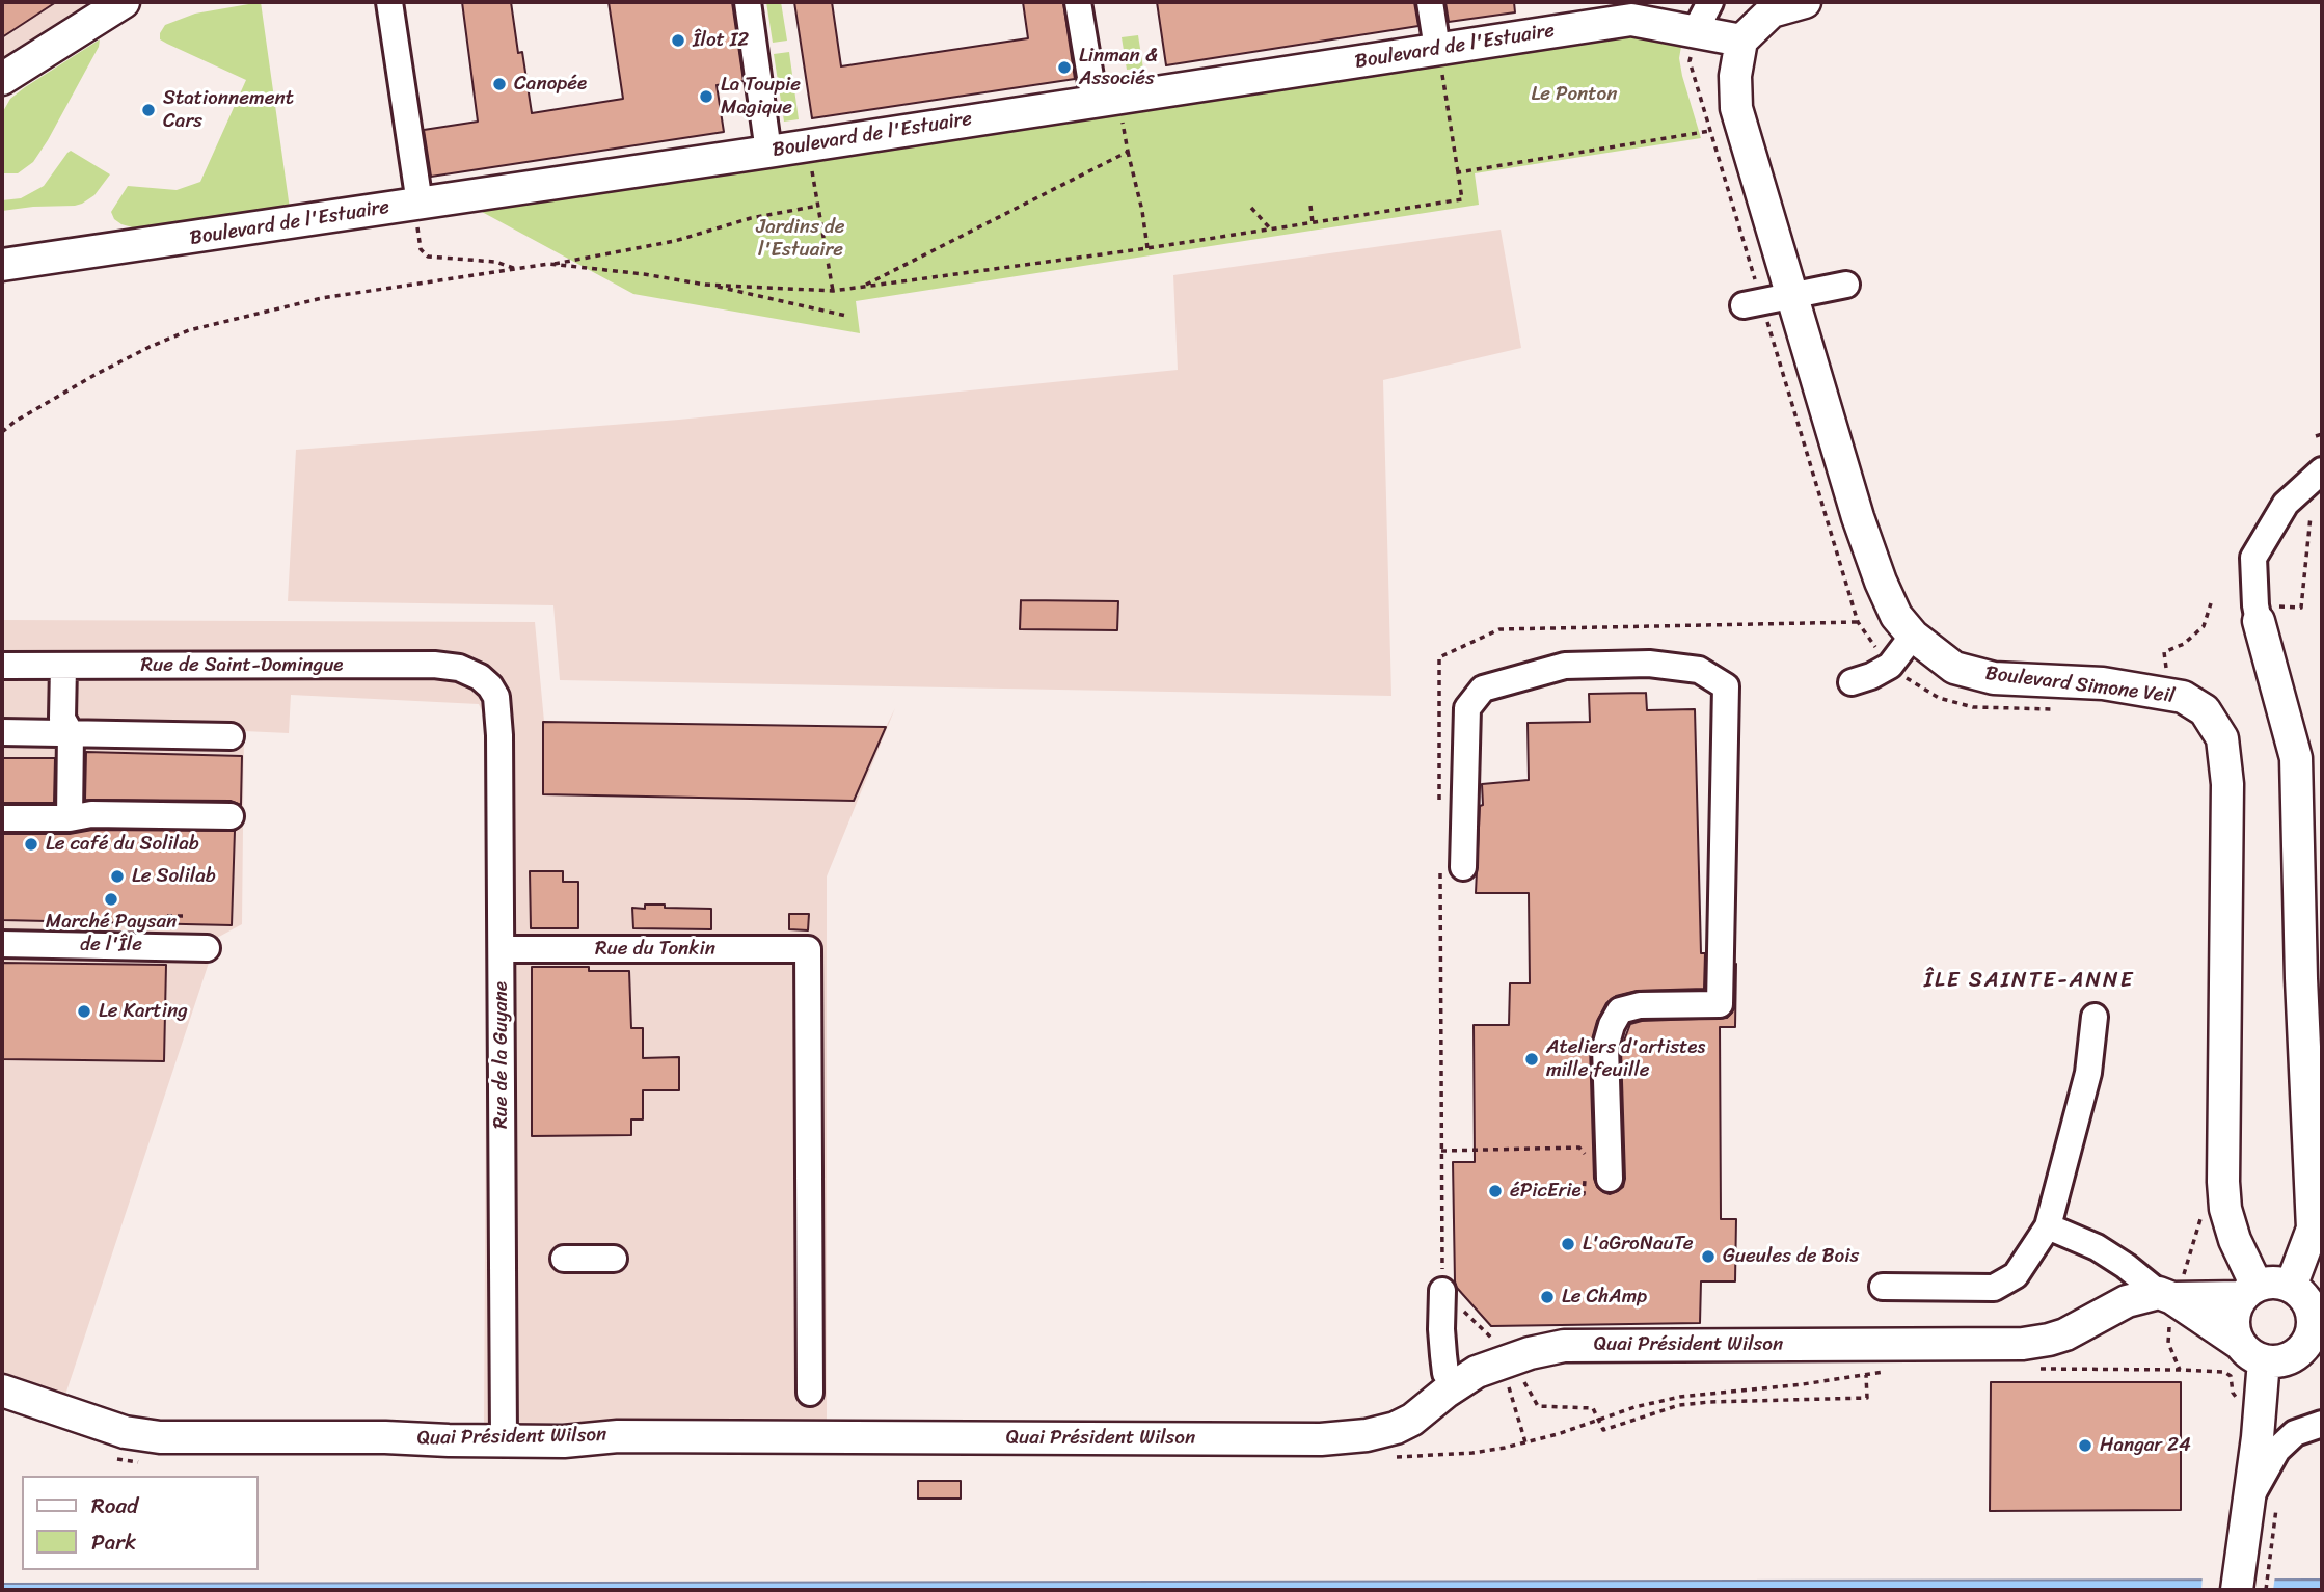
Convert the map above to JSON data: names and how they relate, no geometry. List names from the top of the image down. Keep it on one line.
{"streets":{"main road":["Boulevard de l'Estuaire","Boulevard Simone Veil","Quai Président Wilson"],"street":["Rue de Saint-Domingue","Rue du Tonkin","Rue de la Guyane"]},"crossings":[["Boulevard de l'Estuaire","Boulevard Simone Veil"],["Rue de Saint-Domingue","Rue de la Guyane"],["Boulevard Simone Veil","Quai Président Wilson"],["Rue du Tonkin","Rue de la Guyane"],["Rue de la Guyane","Quai Président Wilson"]],"districts":["ÎLE SAINTE-ANNE"],"parks":["Le Ponton","Jardins de l'Estuaire"],"places":["Îlot I2","Linman & Associés","Canopée","La Toupie Magique","Stationnement Cars","Le café du Solilab","Le Solilab","Marché Paysan de l'Île","Le Karting","Ateliers d'artistes mille feuille","éPicErie","L'aGroNauTe","Gueules de Bois","Le ChAmp","Hangar 24"],"legend":["Road","Park"]}
